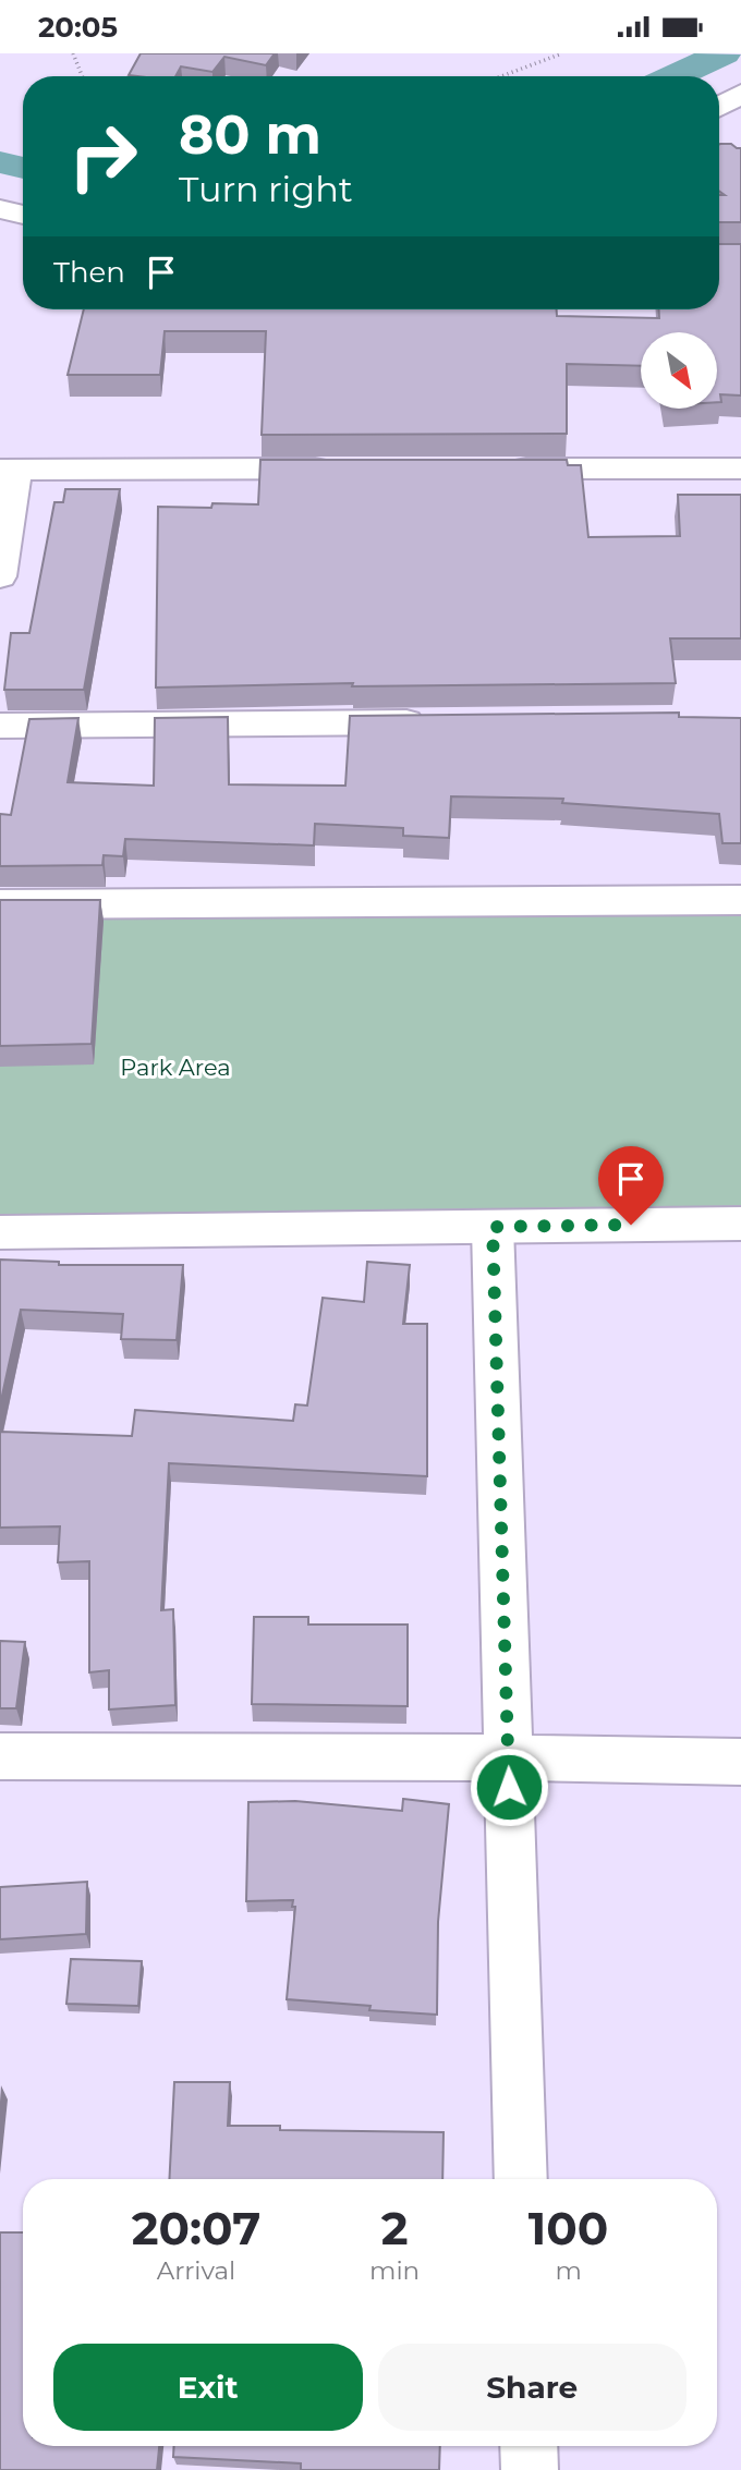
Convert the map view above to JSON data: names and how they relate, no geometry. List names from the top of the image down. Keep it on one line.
{"parks":["Park Area"],"north":"bottom right","page":{"status":"20:05","turn":["80 m","Turn right"],"then":"Then","eta":["20:07","Arrival","2","min","100","m"],"buttons":["Exit","Share"]}}
